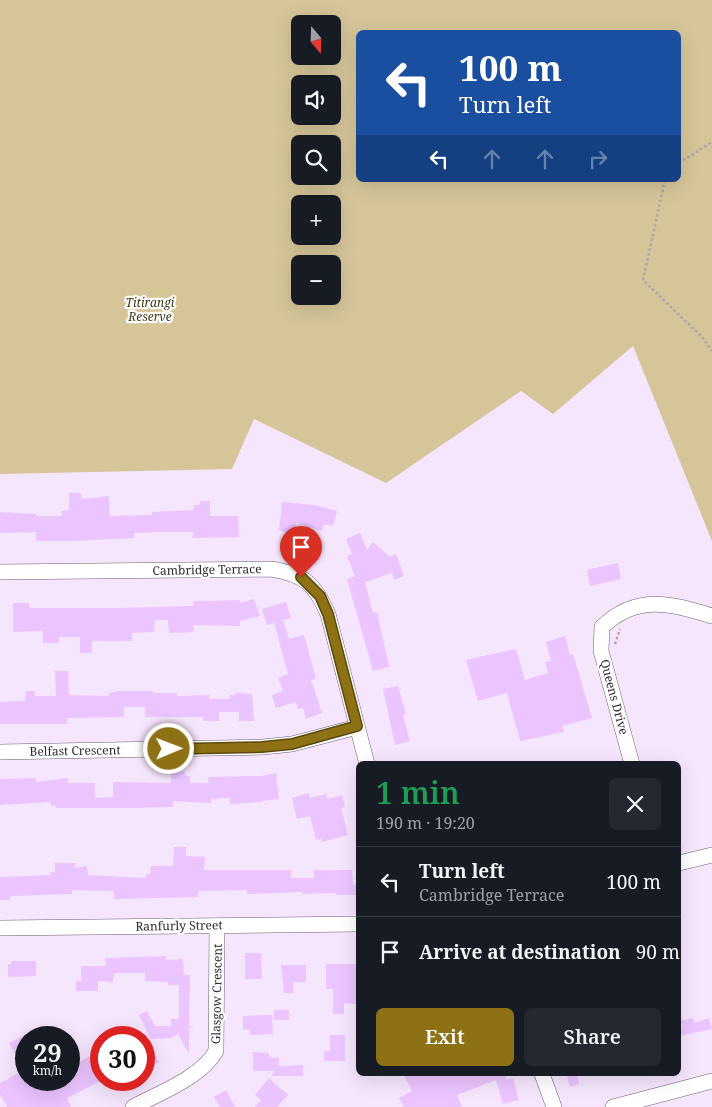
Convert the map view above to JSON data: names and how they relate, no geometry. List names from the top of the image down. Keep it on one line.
{"streets":{"street":["Cambridge Terrace","Queens Drive","Belfast Crescent","Ranfurly Street","Glasgow Crescent"]},"crossings":[["Cambridge Terrace","Belfast Crescent"],["Ranfurly Street","Glasgow Crescent"]],"parks":["Titirangi Reserve"],"north":"bottom","page":{"map_buttons":["+","−"],"turn":["100 m","Turn left"],"heading":["1 min","190 m · 19:20"],"list":[{"name":"Turn left","note":"Cambridge Terrace","value":"100 m"},{"name":"Arrive at destination","value":"90 m"}],"buttons":["Exit","Share"],"speed":"29 km/h","limit":"30"}}
